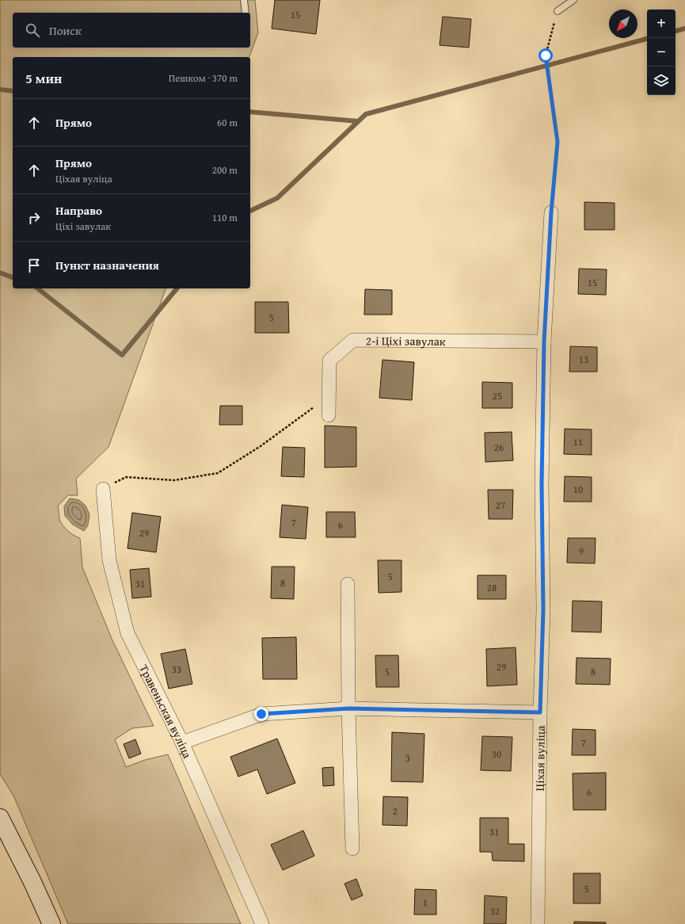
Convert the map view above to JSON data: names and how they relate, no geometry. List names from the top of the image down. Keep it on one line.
{"streets":{"street":["2-і Ціхі завулак","Травеньская вуліца","Ціхая вуліца"]},"crossings":[["2-і Ціхі завулак","Ціхая вуліца"]],"house_numbers":["15","15","5","13","25","11","26","10","27","7","6","29","9","5","8","31","28","29","33","5","8","7","30","3","6","2","31","5","1","32"],"north":"bottom left","page":{"map_buttons":["+","−"],"search":"Поиск","heading":["5 мин","Пешком · 370 m"],"list":[["Прямо","60 m"],["Прямо","Ціхая вуліца","200 m"],["Направо","Ціхі завулак","110 m"],"Пункт назначения"]}}
